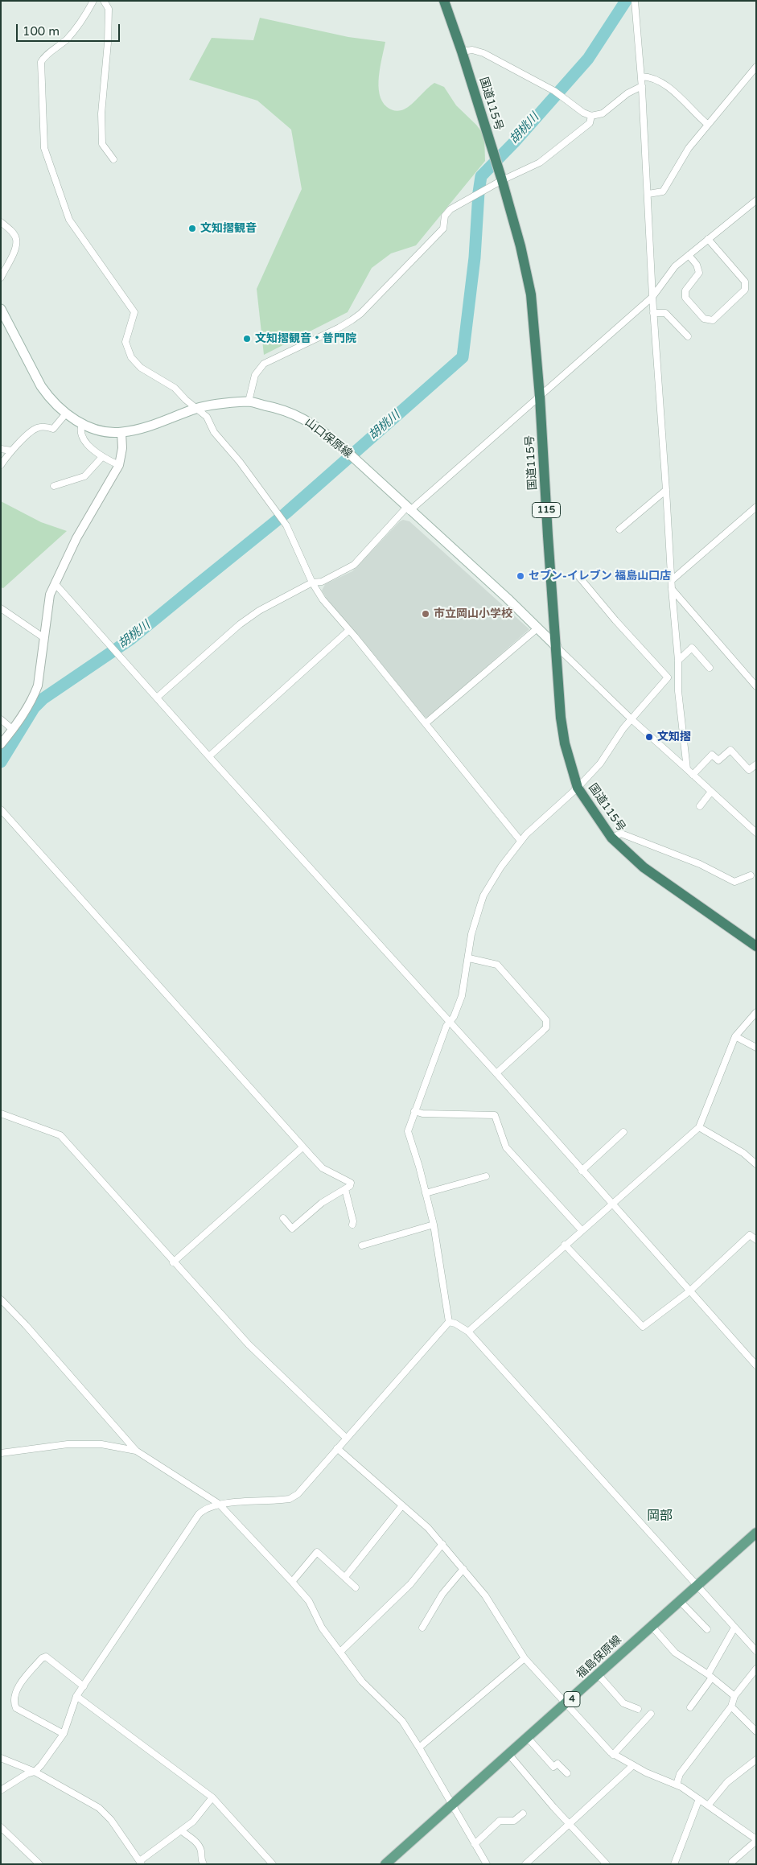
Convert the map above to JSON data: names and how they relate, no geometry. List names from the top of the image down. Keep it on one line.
{"streets":{"highway":["国道115号","115"],"main road":["山口保原線","福島保原線","4"]},"crossings":[["国道115号","山口保原線"]],"districts":["岡部"],"water":["胡桃川"],"places":["文知摺観音","文知摺観音・普門院","セブン-イレブン 福島山口店","市立岡山小学校","文知摺"],"scale_bar":"100 m"}
